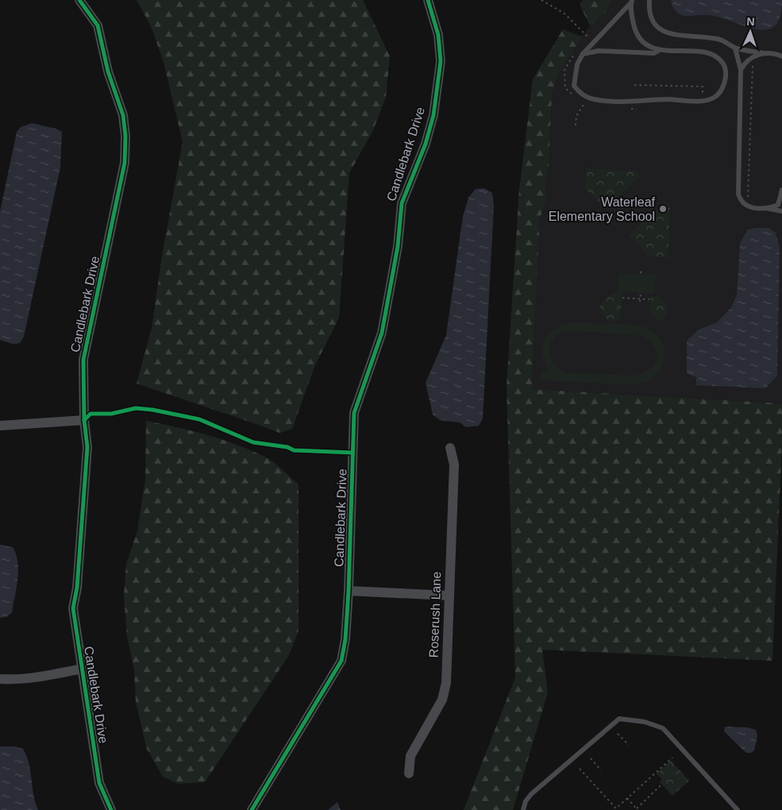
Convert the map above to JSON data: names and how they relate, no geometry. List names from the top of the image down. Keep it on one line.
{"streets":{"street":["Candlebark Drive","Roserush Lane"]},"places":["Waterleaf Elementary School"],"north":"top"}
